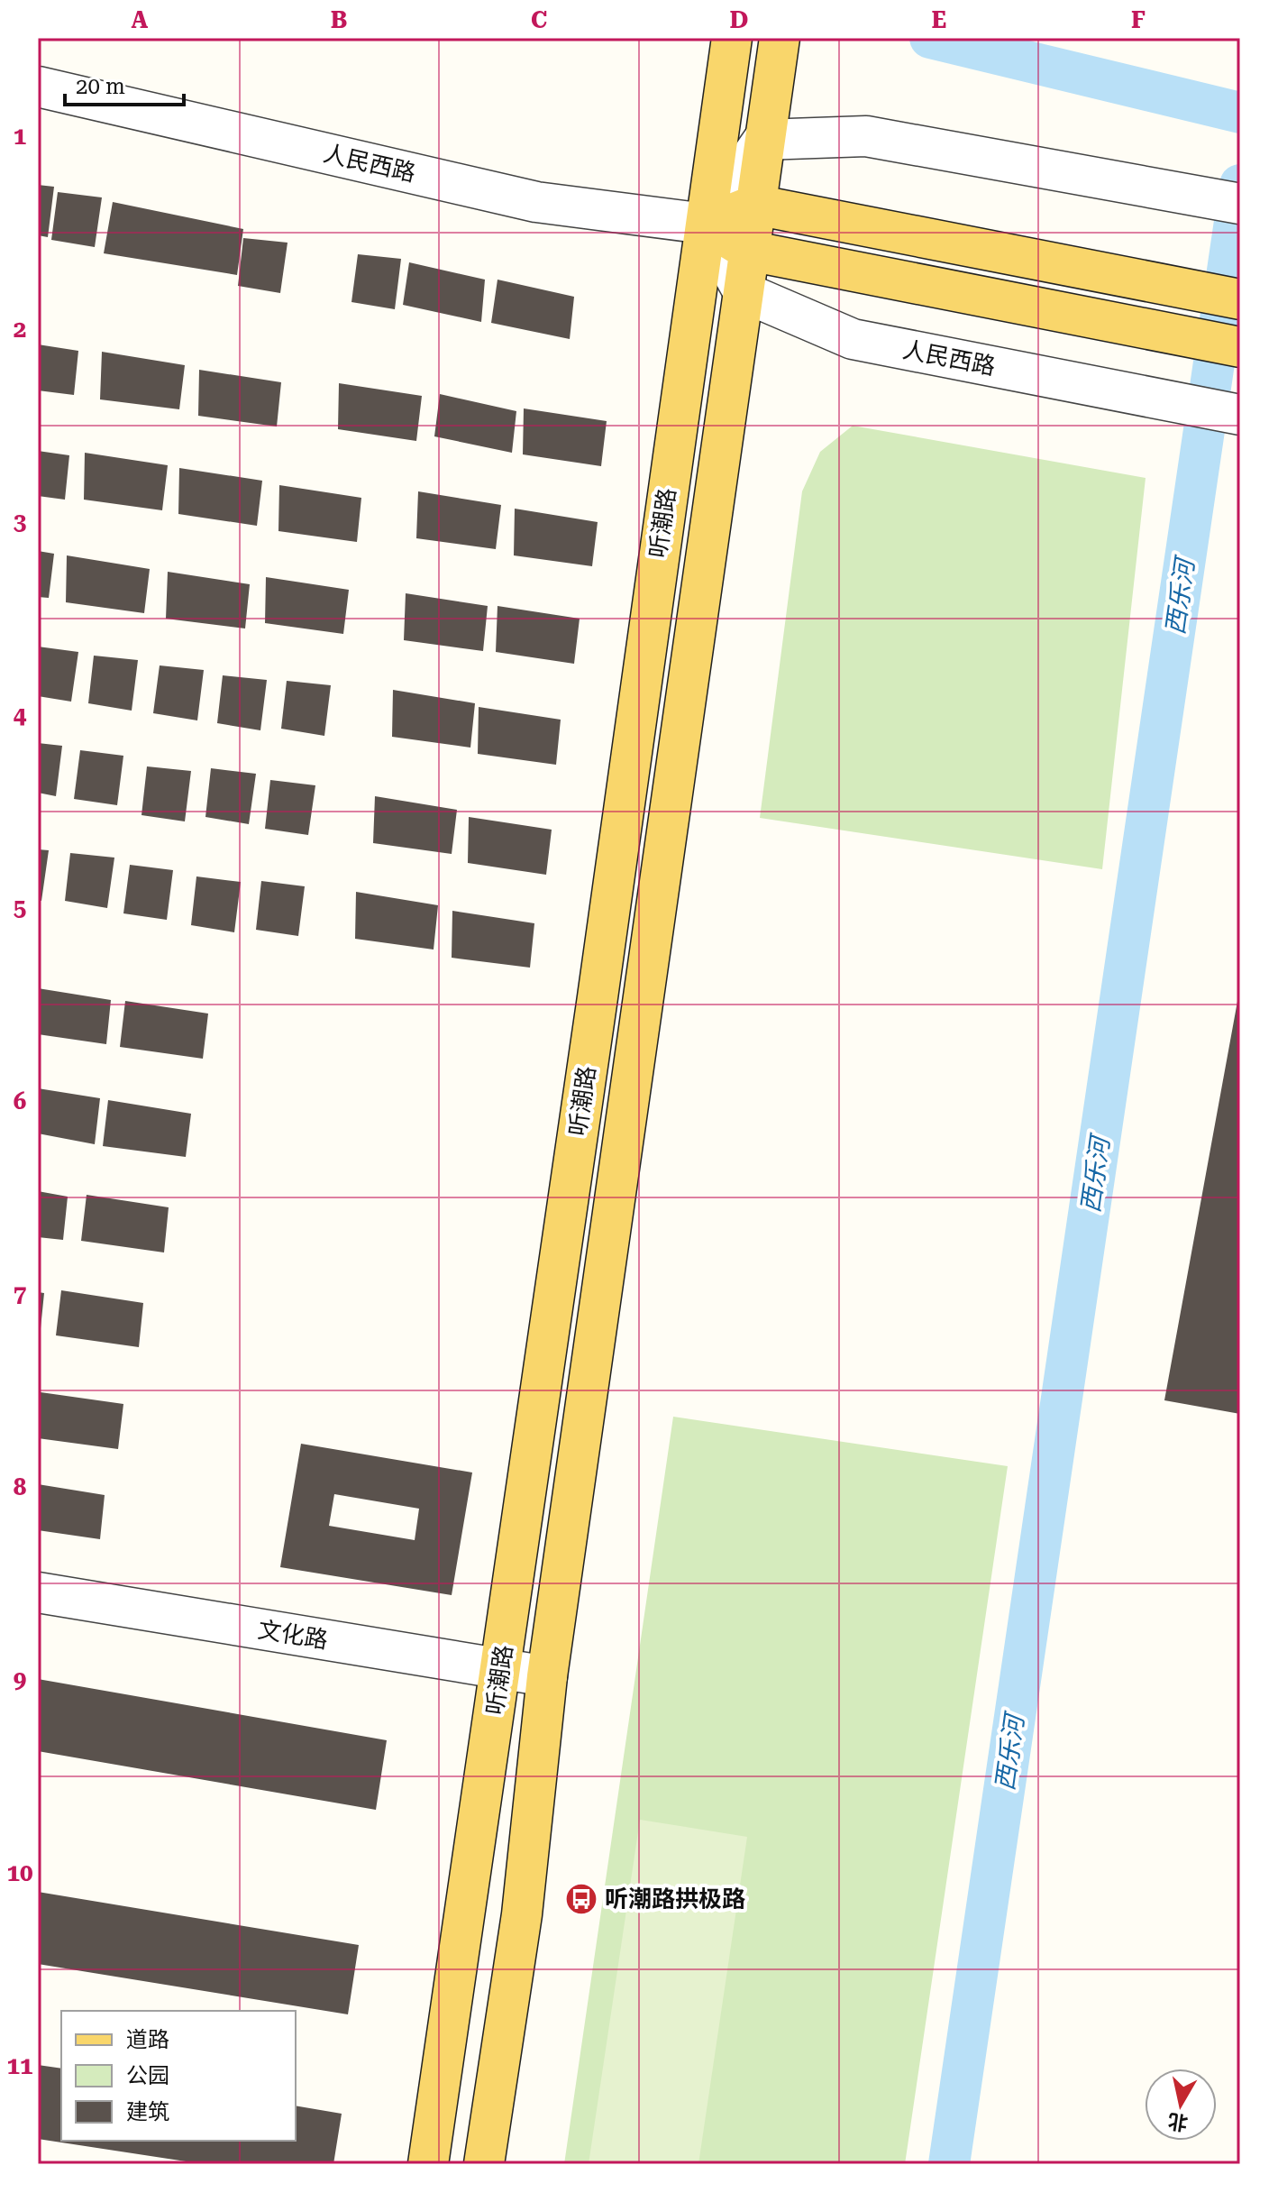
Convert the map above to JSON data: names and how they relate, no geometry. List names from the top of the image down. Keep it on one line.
{"streets":{"main road":["人民西路","听潮路"],"street":["文化路"]},"crossings":[["人民西路","听潮路"],["听潮路","文化路"]],"water":["西乐河"],"places":{"bus stop":["听潮路拱极路"]},"legend":["道路","公园","建筑"],"scale_bar":"20 m","north":"bottom","grid":{"columns":["A","B","C","D","E","F"],"rows":["1","2","3","4","5","6","7","8","9","10","11"]}}
